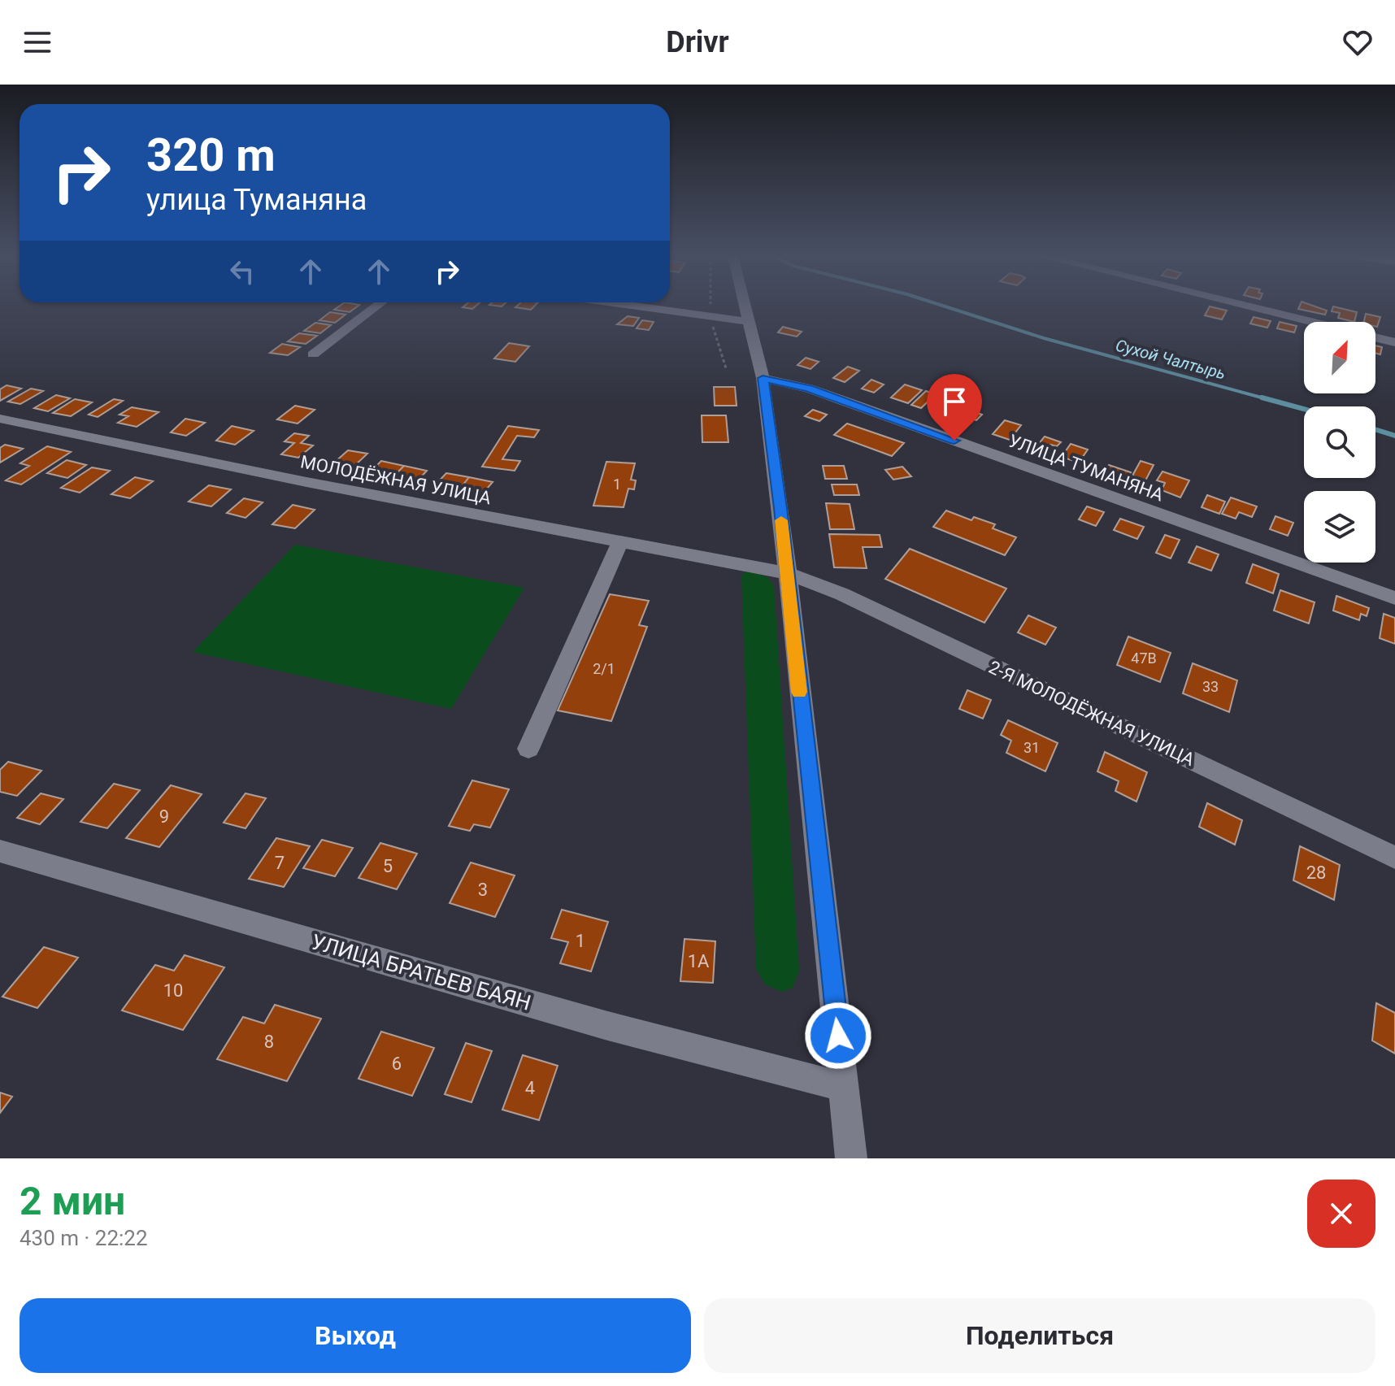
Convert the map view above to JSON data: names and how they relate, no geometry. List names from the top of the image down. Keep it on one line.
{"streets":{"street":["УЛИЦА ТУМАНЯНА","МОЛОДЁЖНАЯ УЛИЦА","2-Я МОЛОДЁЖНАЯ УЛИЦА","УЛИЦА БРАТЬЕВ БАЯН"]},"crossings":[["МОЛОДЁЖНАЯ УЛИЦА","2-Я МОЛОДЁЖНАЯ УЛИЦА"]],"water":["Сухой Чалтырь"],"house_numbers":["1","47В","2/1","33","31","9","7","5","28","3","1","1А","10","8","6","4"],"north":"top right","page":{"header":"Drivr","turn":["320 m","улица Туманяна"],"heading":["2 мин","430 m · 22:22"],"buttons":["Выход","Поделиться"]}}
